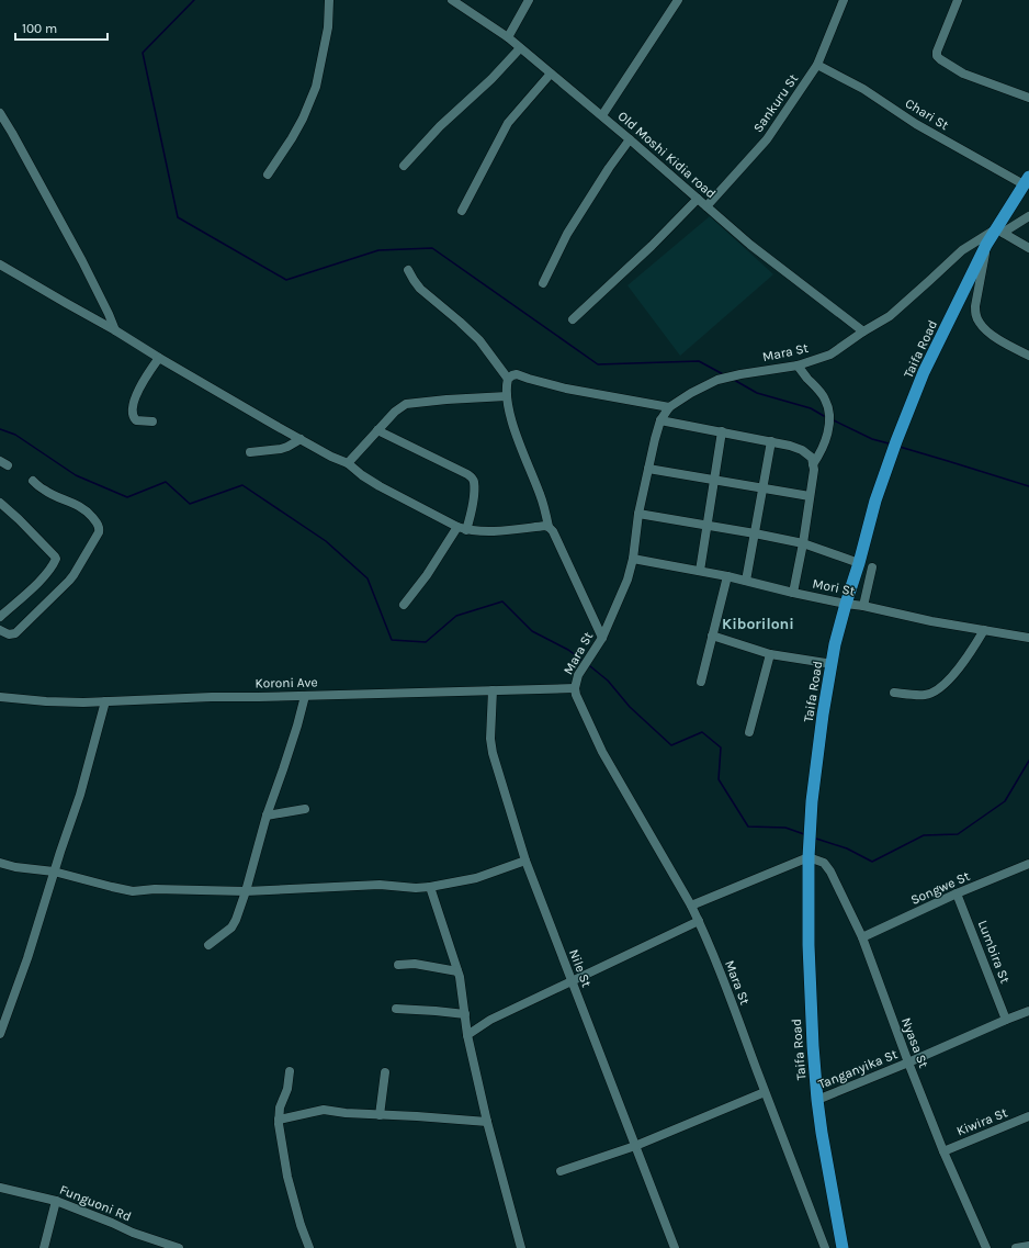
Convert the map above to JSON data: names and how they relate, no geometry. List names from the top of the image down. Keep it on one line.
{"streets":{"highway":["Taifa Road"],"street":["Sankuru St","Chari St","Old Moshi Kidia road","Mara St","Mori St","Koroni Ave","Songwe St","Lumbira St","Nile St","Nyasa St","Tanganyika St","Kiwira St","Funguoni Rd"]},"crossings":[["Sankuru St","Chari St"],["Sankuru St","Old Moshi Kidia road"],["Chari St","Taifa Road"],["Old Moshi Kidia road","Mara St"],["Taifa Road","Mara St"],["Taifa Road","Mori St"],["Taifa Road","Nyasa St"],["Taifa Road","Tanganyika St"],["Mara St","Mori St"],["Mara St","Koroni Ave"],["Koroni Ave","Nile St"],["Songwe St","Lumbira St"],["Songwe St","Nyasa St"],["Lumbira St","Tanganyika St"],["Nyasa St","Tanganyika St"],["Nyasa St","Kiwira St"]],"districts":["Kiboriloni"],"scale_bar":"100 m"}
